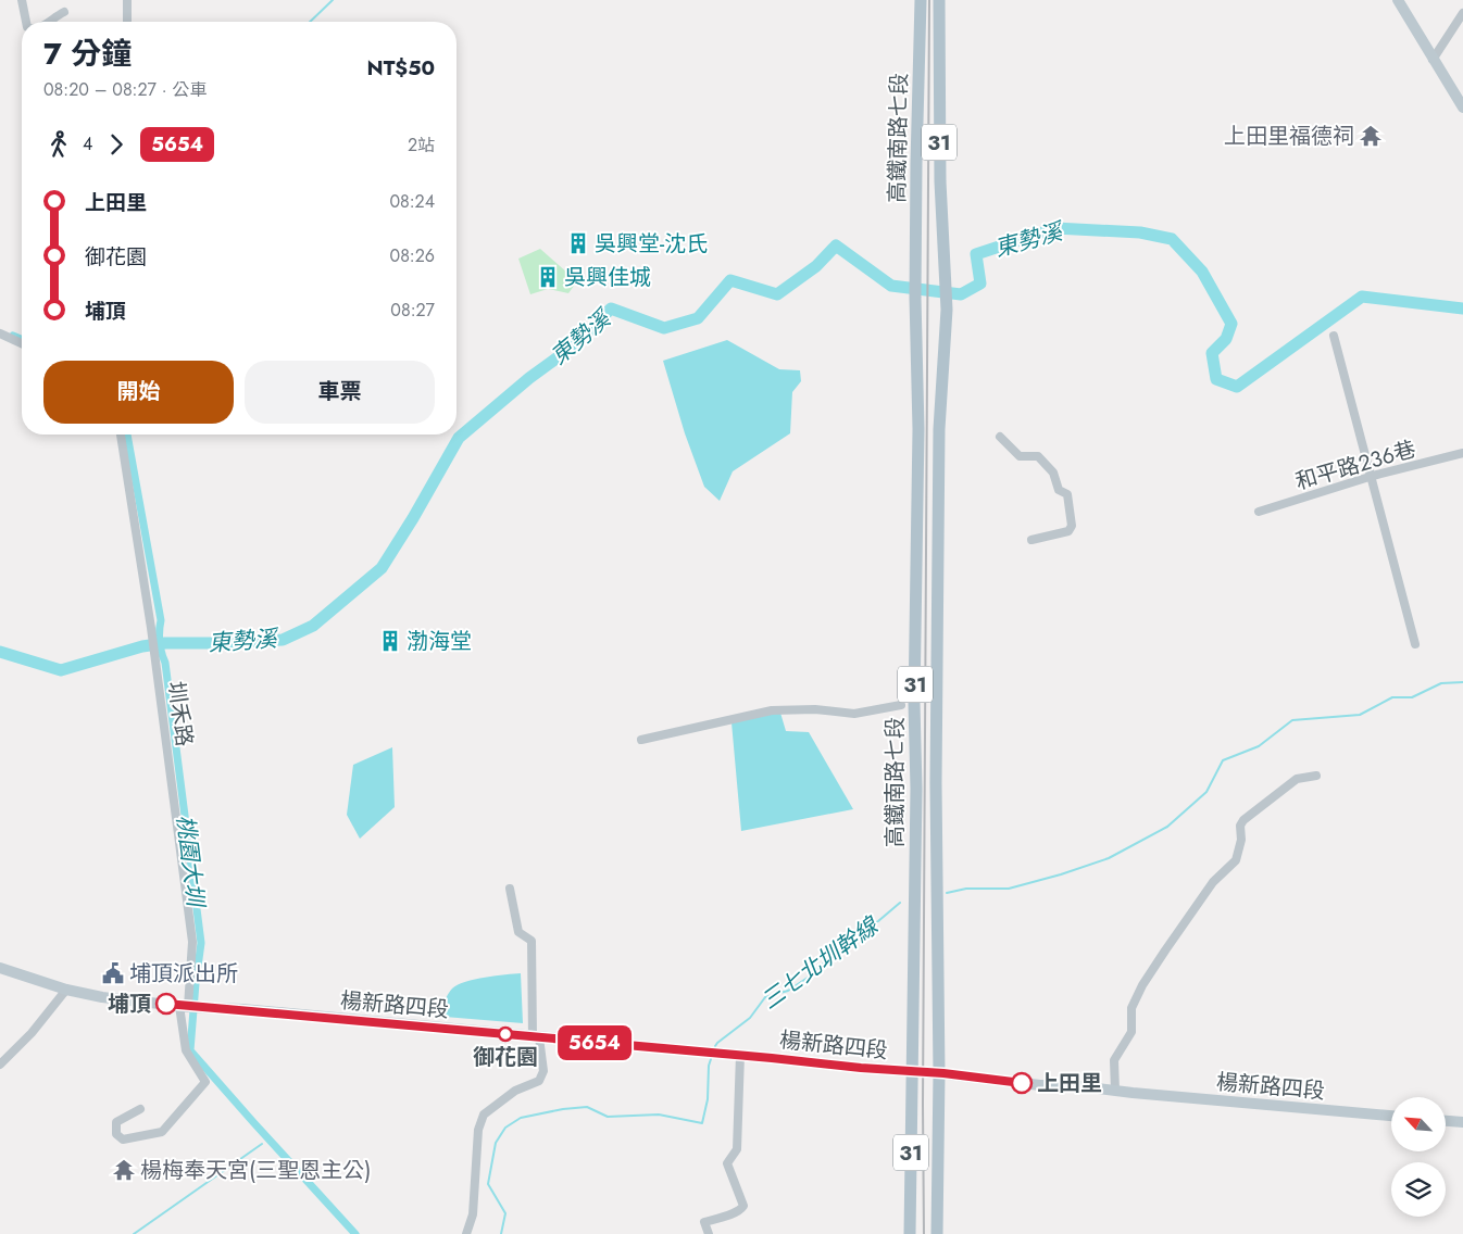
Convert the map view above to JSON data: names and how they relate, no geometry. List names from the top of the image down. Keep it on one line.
{"streets":{"main road":["高鐵南路七段","31","楊新路四段"],"street":["和平路236巷","圳禾路"]},"crossings":[["高鐵南路七段","楊新路四段"],["圳禾路","楊新路四段"]],"water":["東勢溪","桃園大圳","三七北圳幹線"],"places":{"temple":["上田里福德祠","楊梅奉天宮(三聖恩主公)"],"building":["吳興堂-沈氏","吳興佳城","渤海堂"],"public building":["埔頂派出所"],"other":["埔頂","御花園","上田里"]},"lines":["bus line 5654"],"north":"top left","page":{"on_map":"5654","heading":["7 分鐘","08:20 – 08:27 · 公車","NT$50"],"legs":["4","5654","2站"],"list":[{"name":"上田里","value":"08:24"},{"name":"御花園","value":"08:26"},{"name":"埔頂","value":"08:27"}],"buttons":["開始","車票"]}}
